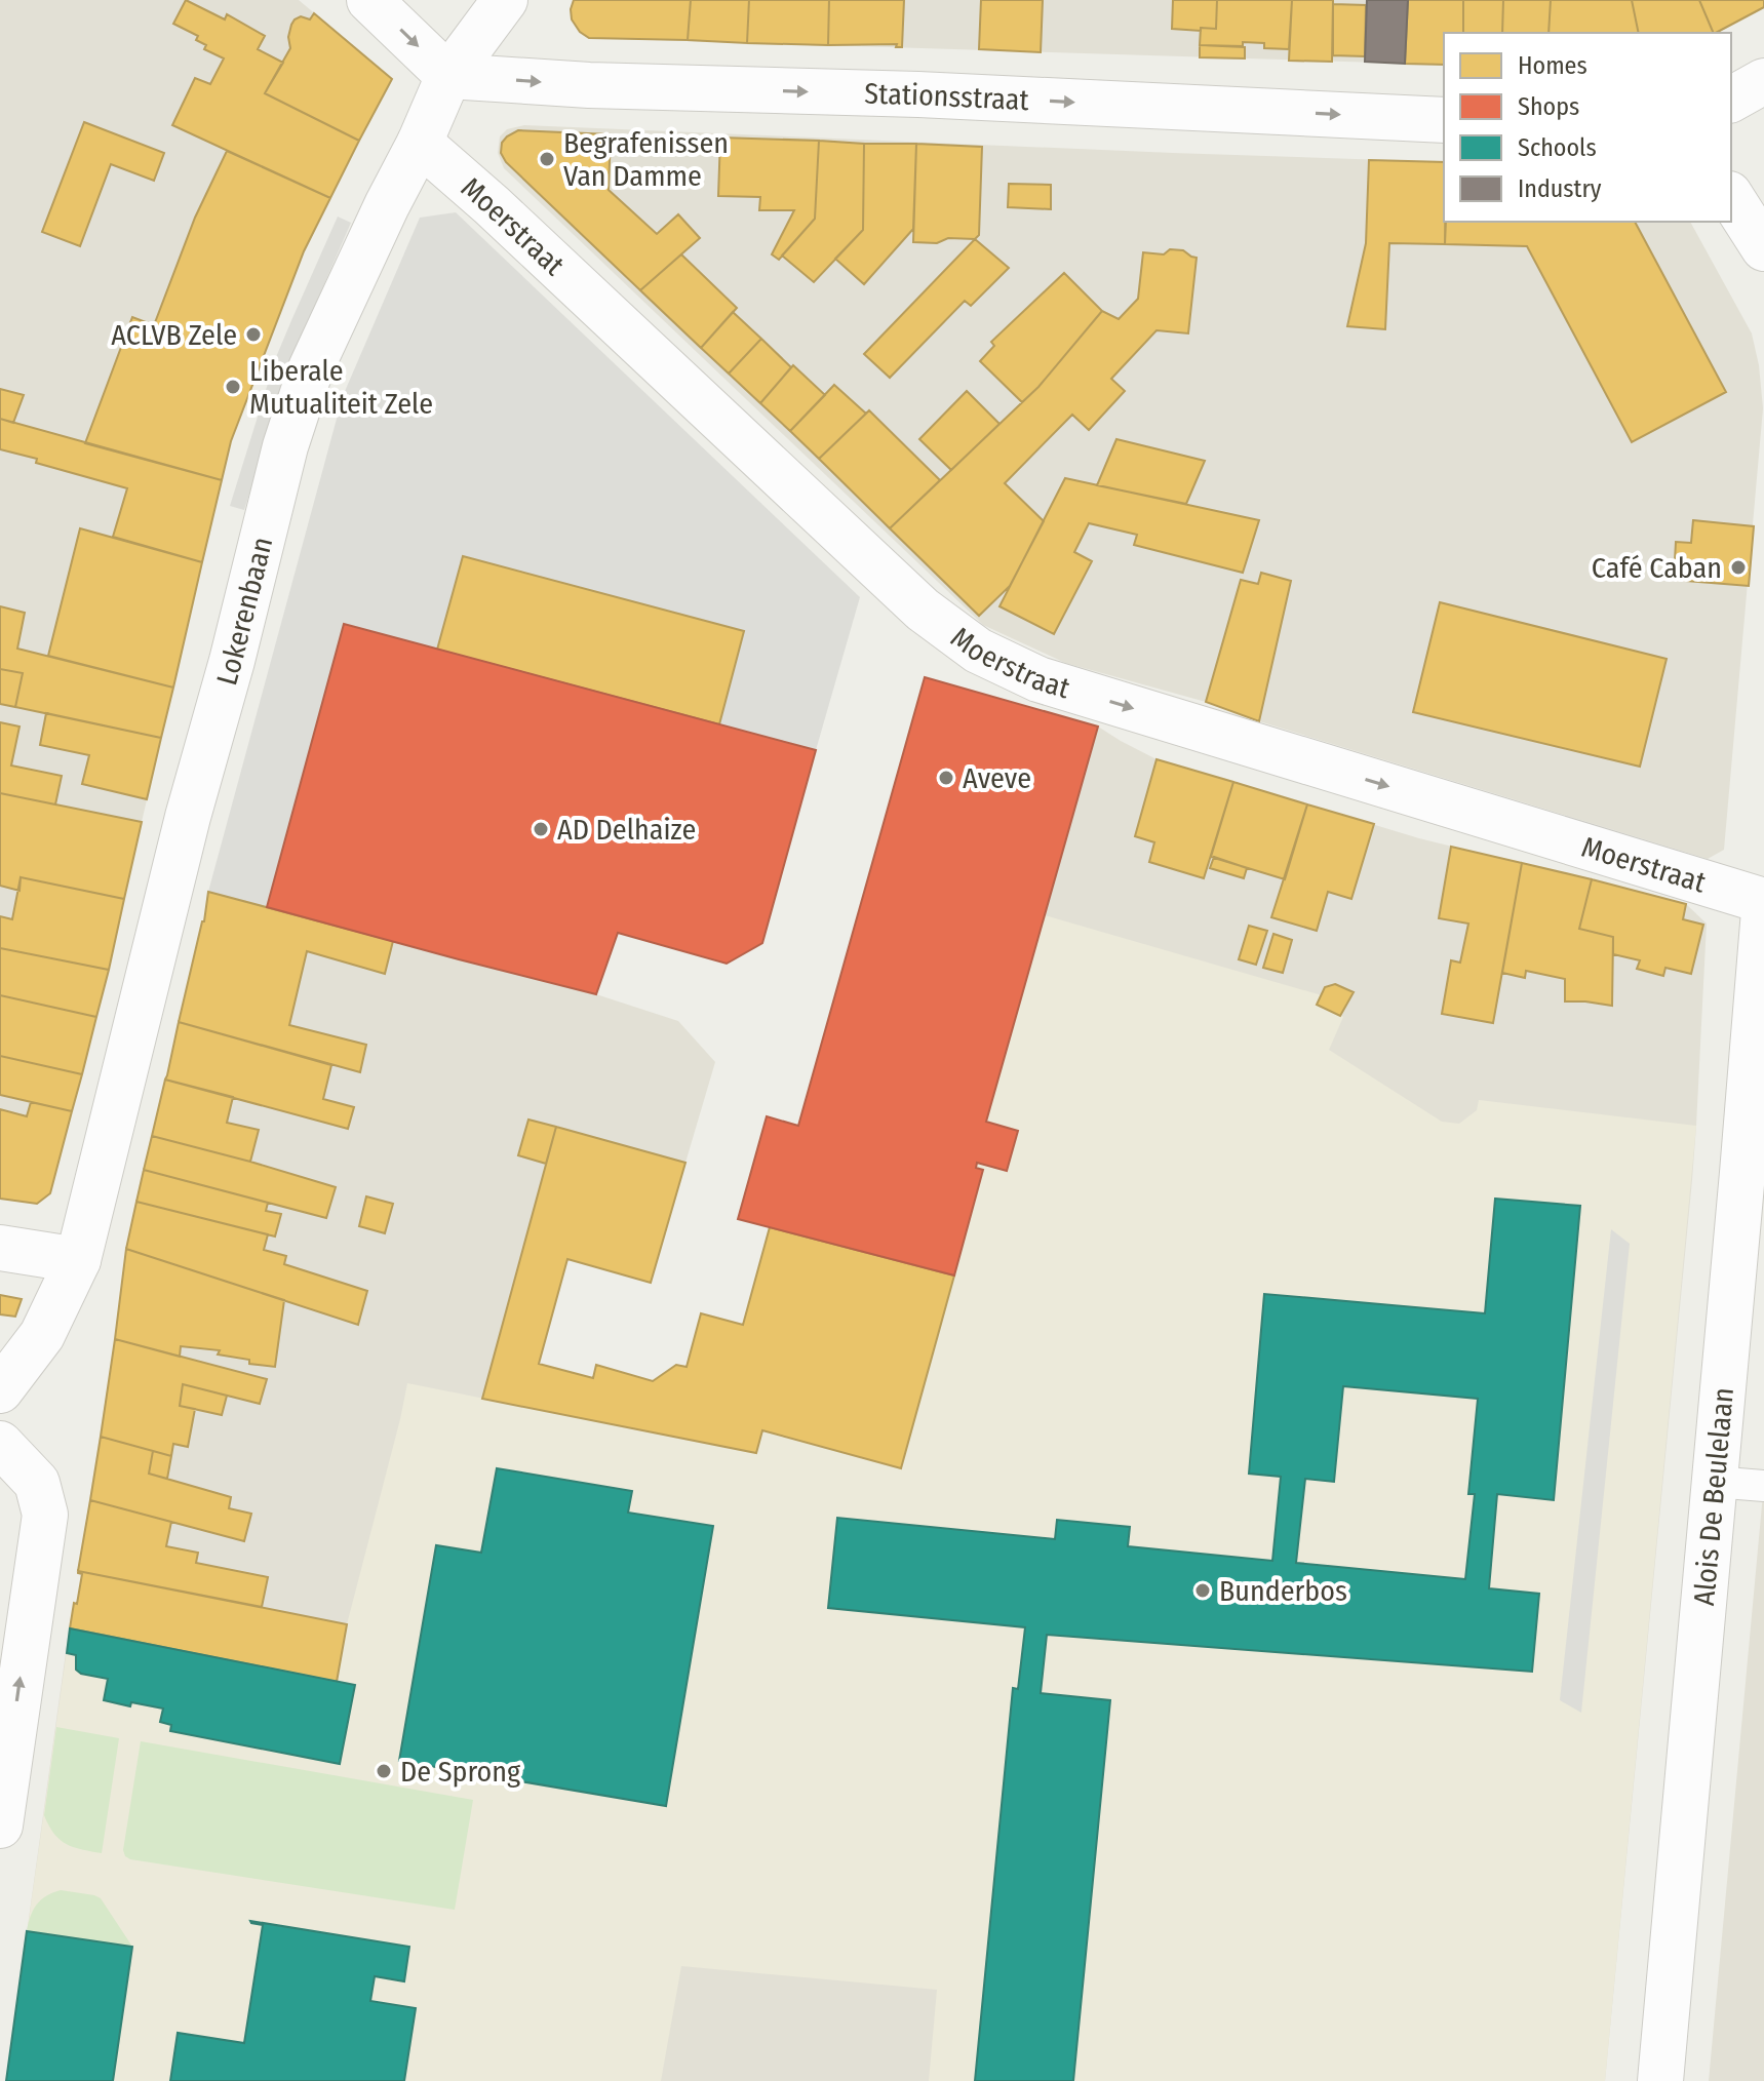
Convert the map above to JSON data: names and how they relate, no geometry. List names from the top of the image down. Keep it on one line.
{"streets":{"street":["Stationsstraat","Moerstraat","Lokerenbaan","Alois De Beulelaan"]},"crossings":[["Stationsstraat","Lokerenbaan"],["Moerstraat","Lokerenbaan"]],"one_way":["Stationsstraat","Moerstraat"],"places":["Begrafenissen Van Damme","ACLVB Zele","Liberale Mutualiteit Zele","Café Caban","Aveve","AD Delhaize","Bunderbos","De Sprong"],"legend":["Homes","Shops","Schools","Industry"]}
